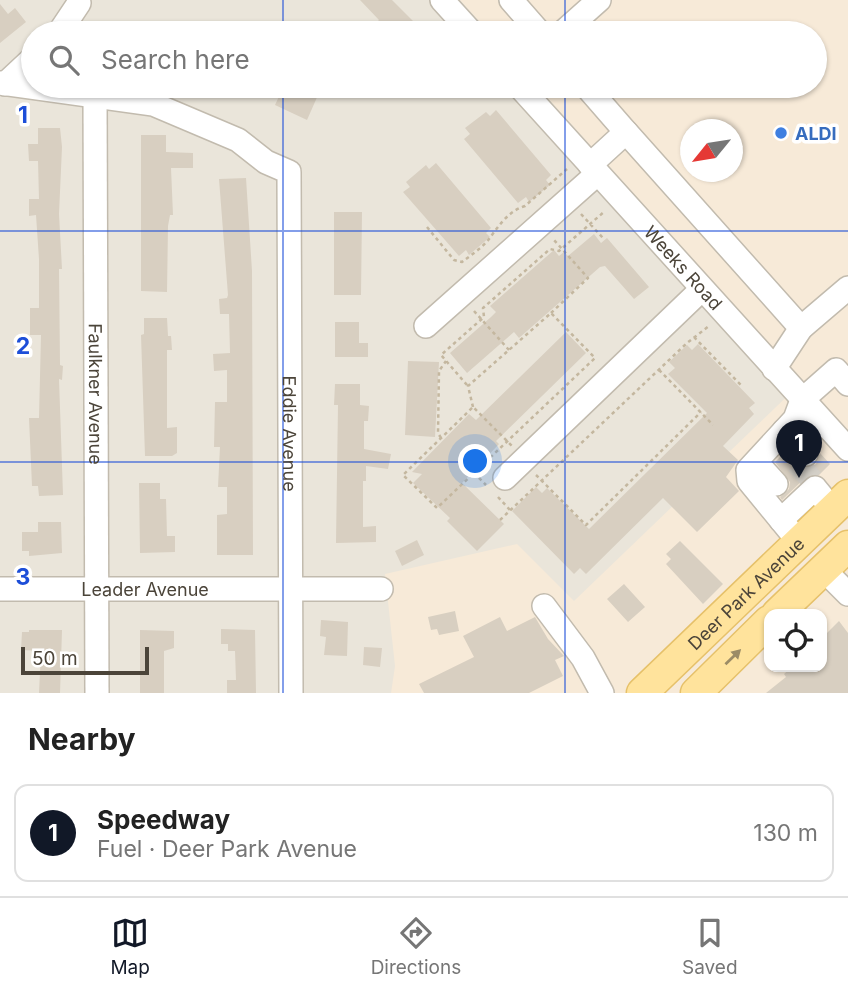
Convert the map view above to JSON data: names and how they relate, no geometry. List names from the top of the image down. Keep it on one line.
{"streets":{"main road":["Deer Park Avenue"],"street":["Weeks Road","Faulkner Avenue","Eddie Avenue","Leader Avenue"]},"crossings":[["Faulkner Avenue","Leader Avenue"],["Eddie Avenue","Leader Avenue"]],"places":["ALDI"],"scale_bar":"50 m","north":"bottom left","page":{"search":"Search here","pins":"1","scale":"50 m","heading":"Nearby","list":[{"mark":"1","name":"Speedway","note":"Fuel · Deer Park Avenue","value":"130 m"}],"nav":["Map","Directions","Saved"]},"grid":{"rows":["1","2","3"]}}
